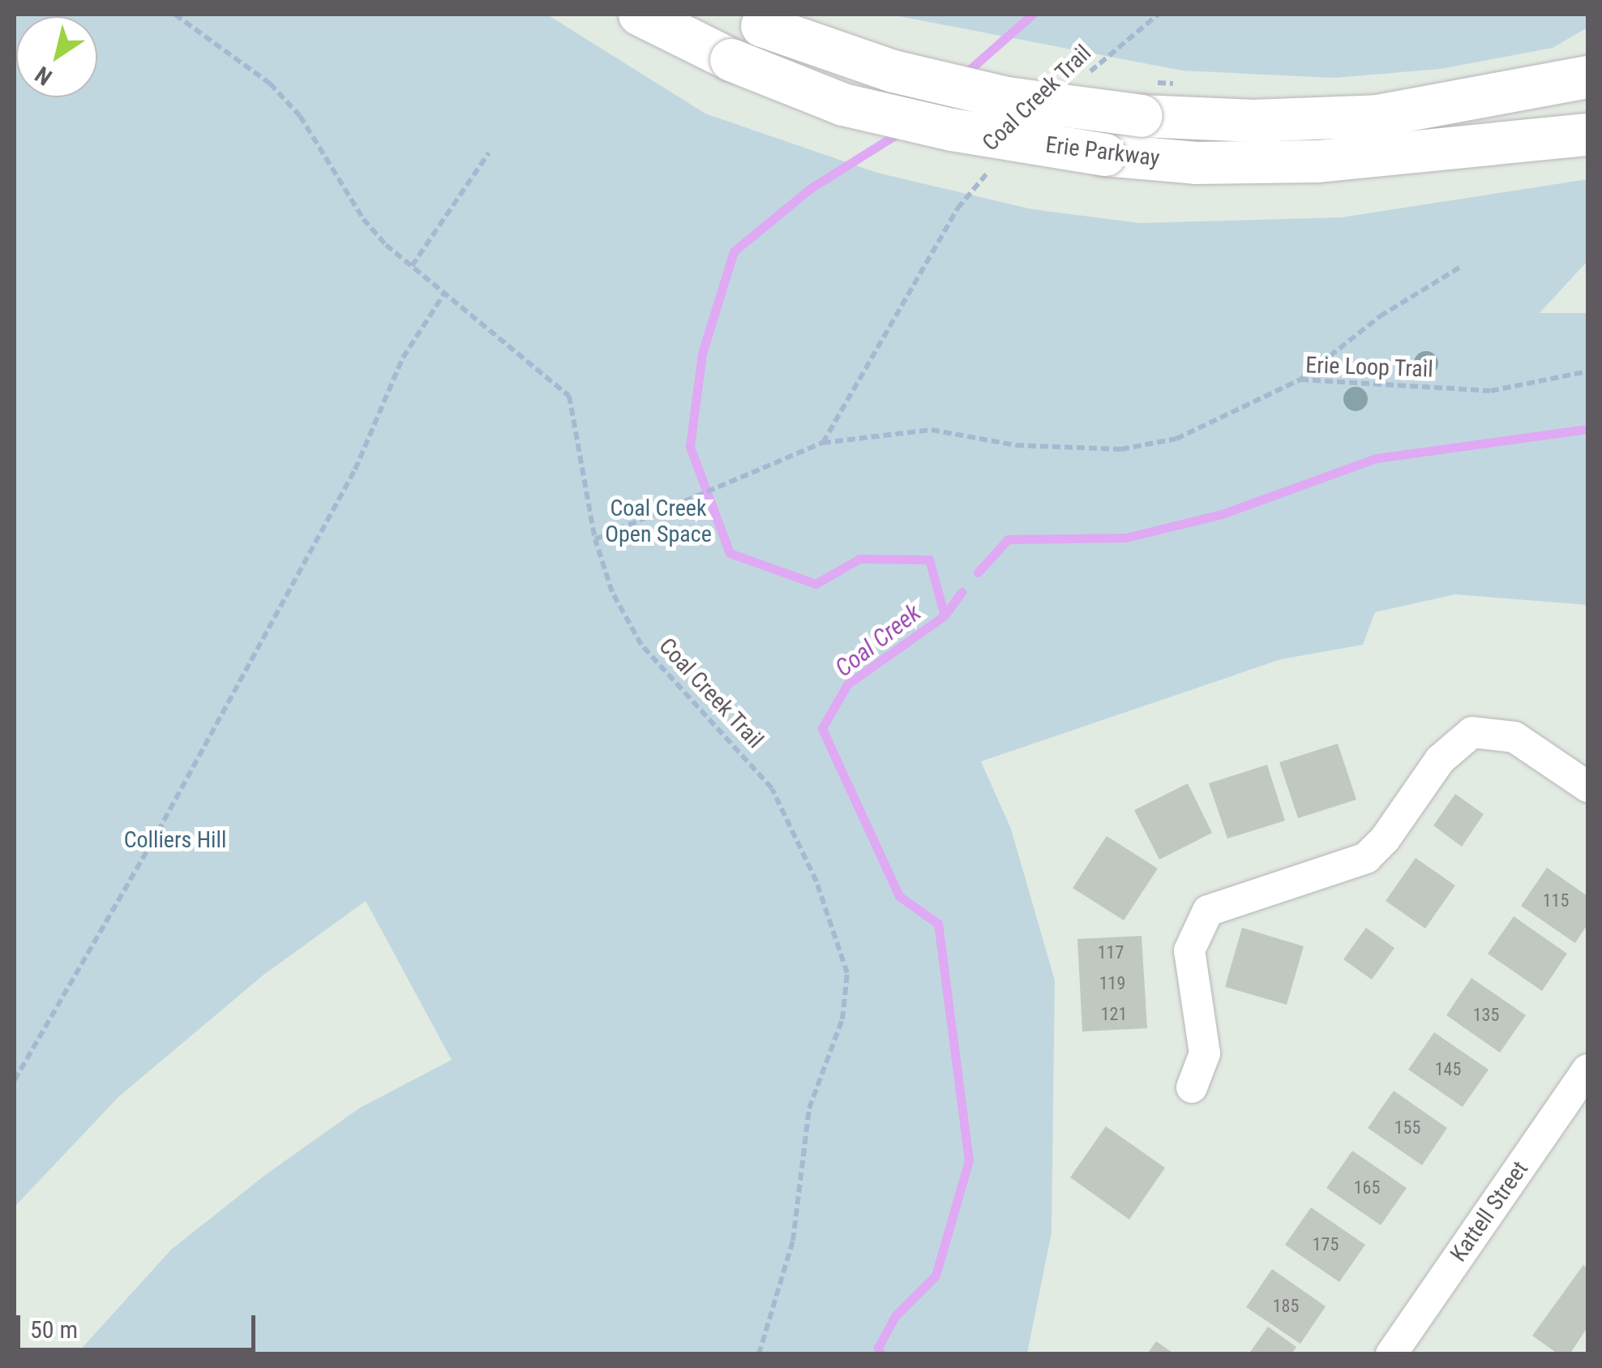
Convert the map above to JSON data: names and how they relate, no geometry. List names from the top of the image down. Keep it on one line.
{"streets":{"main road":["Erie Parkway"],"street":["Kattell Street"],"path":["Coal Creek Trail","Erie Loop Trail"]},"crossings":[["Coal Creek Trail","Erie Loop Trail"]],"water":["Coal Creek"],"parks":["Coal Creek Open Space","Colliers Hill"],"house_numbers":["115","117","119","121","135","145","155","165","175","185"],"scale_bar":"50 m","north":"bottom left"}
